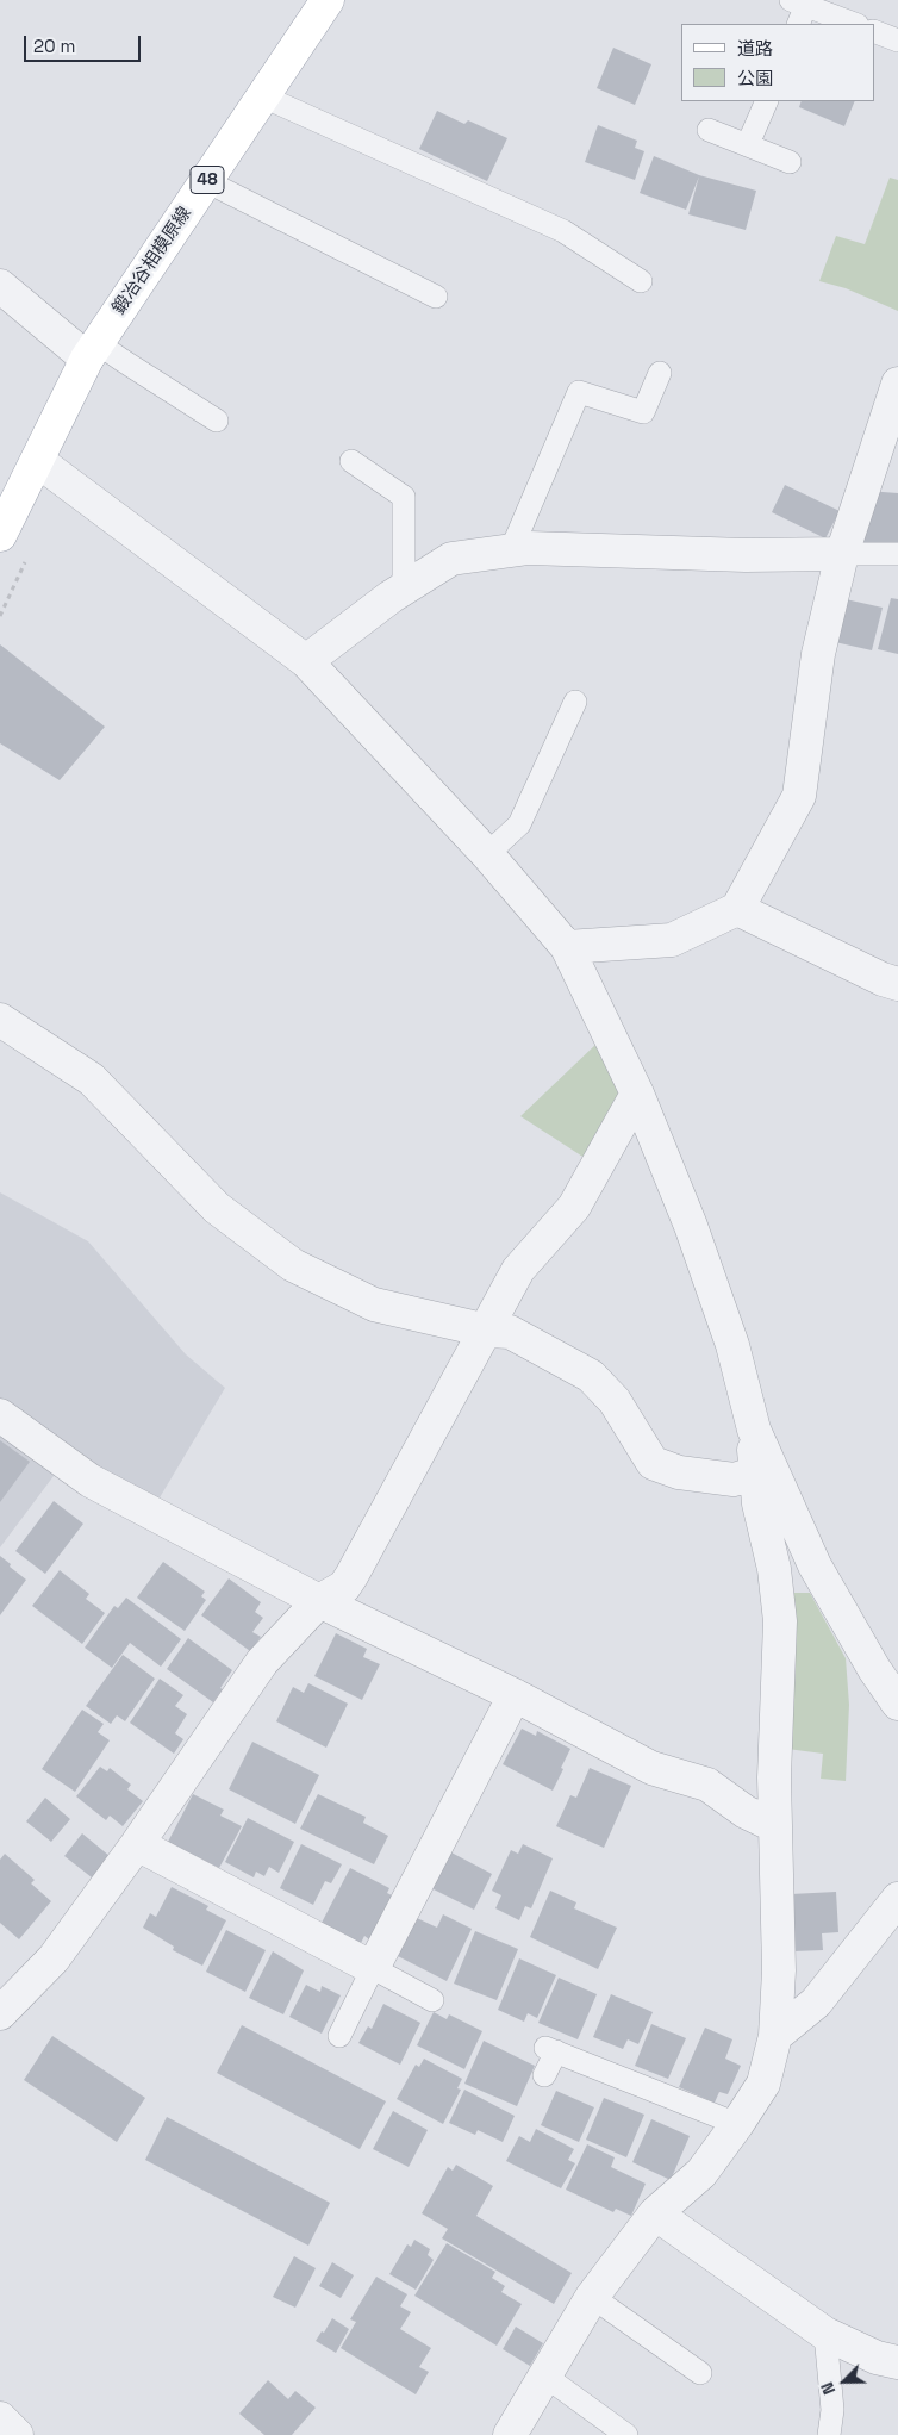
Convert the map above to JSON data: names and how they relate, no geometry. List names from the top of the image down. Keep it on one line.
{"streets":{"main road":["48","鍛冶谷相模原線"]},"legend":["道路","公園"],"scale_bar":"20 m","north":"bottom left"}
